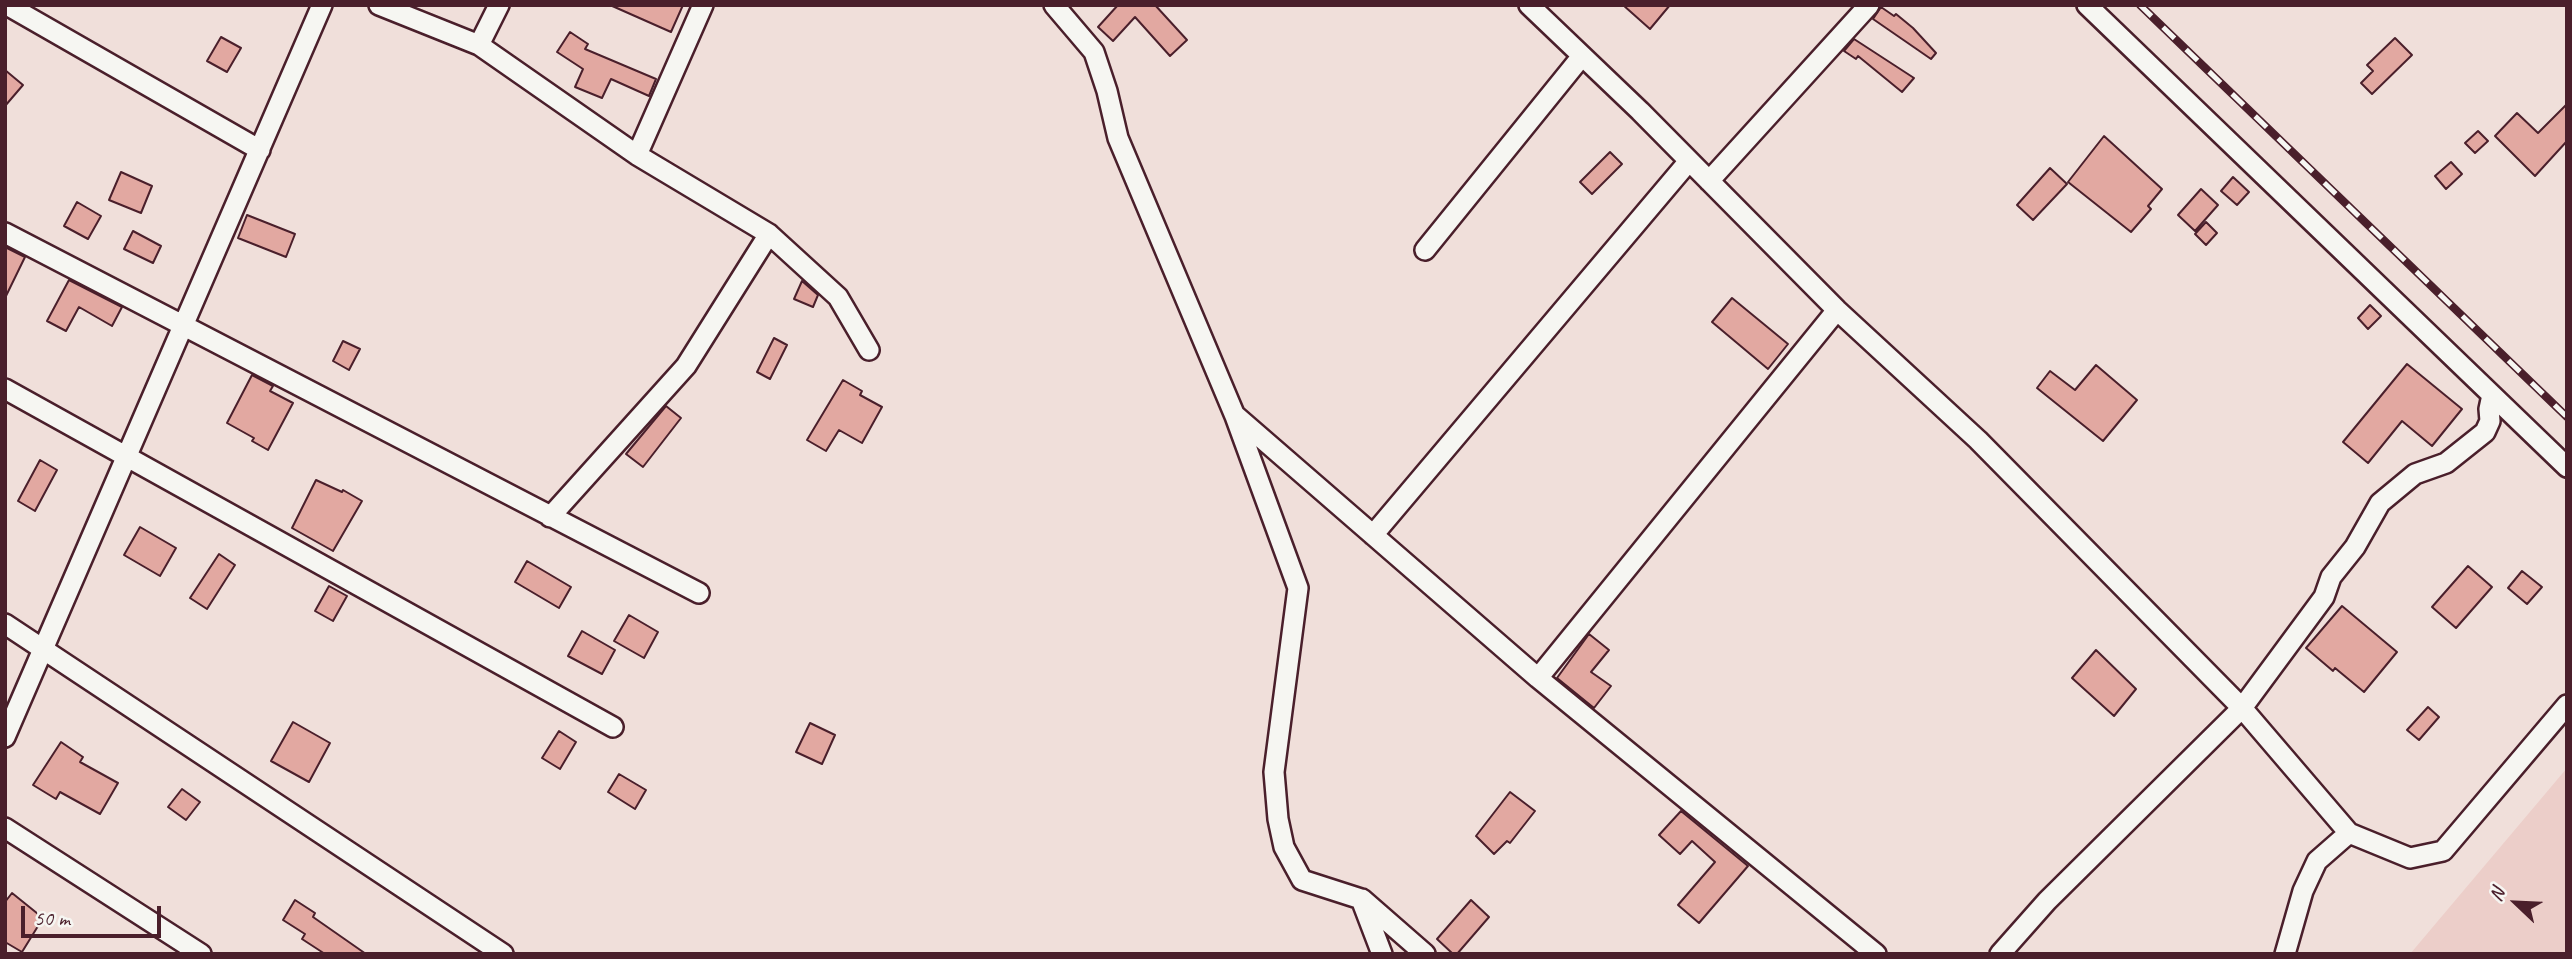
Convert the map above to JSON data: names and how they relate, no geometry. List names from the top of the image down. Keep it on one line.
{"scale_bar":"50 m","north":"top left"}
